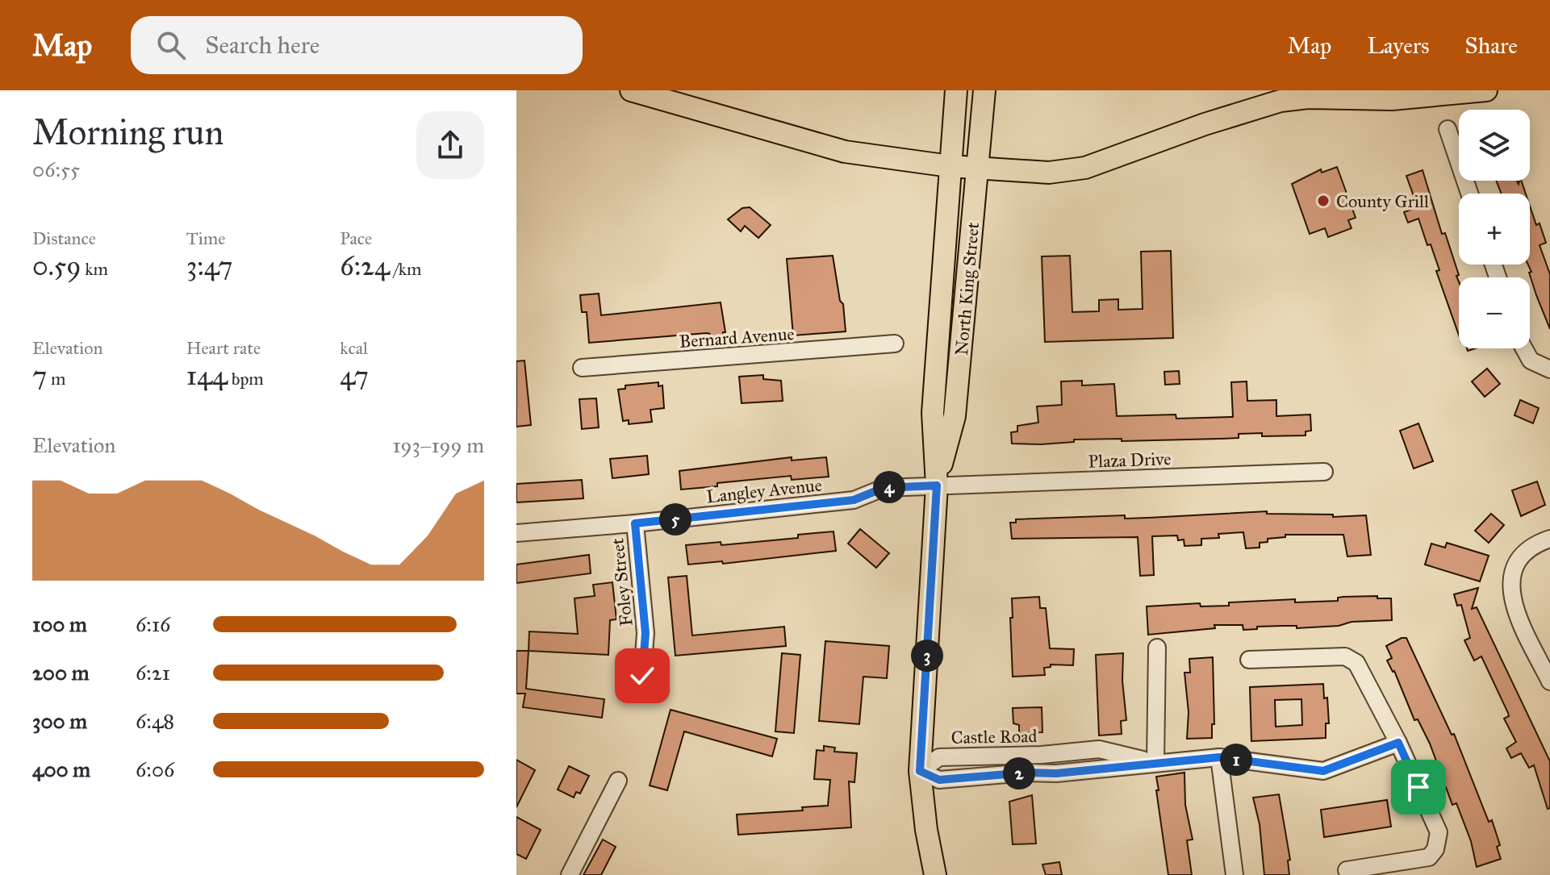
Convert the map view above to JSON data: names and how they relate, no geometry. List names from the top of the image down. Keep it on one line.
{"streets":{"main road":["North King Street"],"street":["Bernard Avenue","Plaza Drive","Langley Avenue","Foley Street","Castle Road"]},"crossings":[["North King Street","Plaza Drive"],["North King Street","Langley Avenue"],["North King Street","Castle Road"],["Plaza Drive","Langley Avenue"],["Langley Avenue","Foley Street"]],"places":["County Grill"],"page":{"header":"Map","search":"Search here","nav":["Map","Layers","Share"],"heading":["Morning run","06:55"],"map_buttons":["+","−"],"stats":[["Distance","0.59 km"],["Time","3:47"],["Pace","6:24 /km"],["Elevation","7 m"],["Heart rate","144 bpm"],["kcal","47"]],"chart":["Elevation","193–199 m"],"pins":["4","5","3","1","2"],"list":[{"name":"100 m","note":"6:16"},{"name":"200 m","note":"6:21"},{"name":"300 m","note":"6:48"},{"name":"400 m","note":"6:06"}]}}
